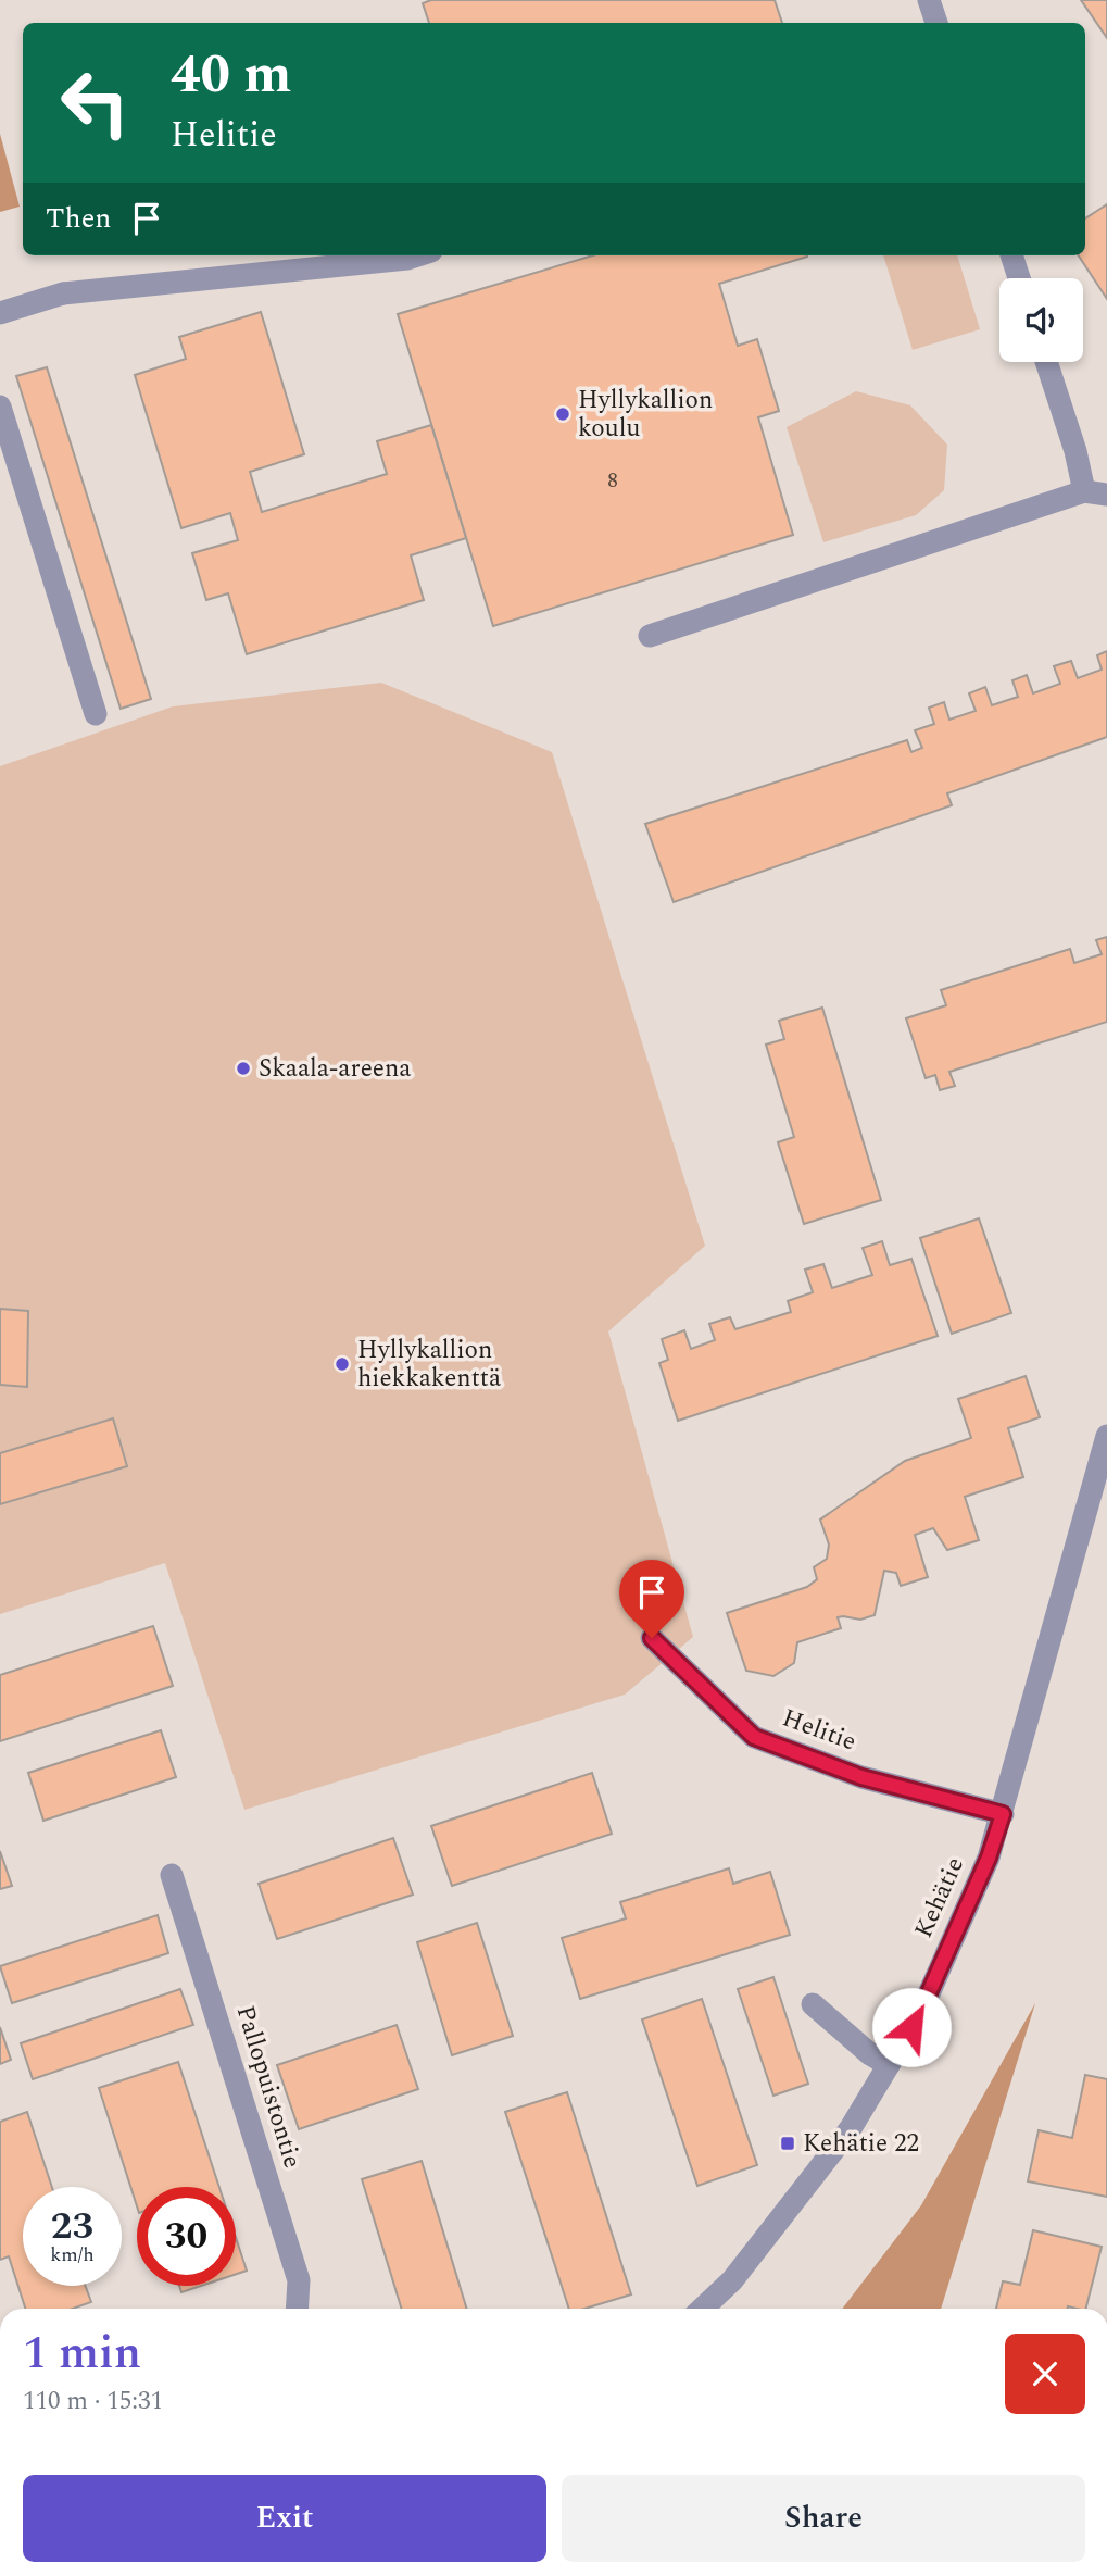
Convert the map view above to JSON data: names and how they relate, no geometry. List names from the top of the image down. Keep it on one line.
{"streets":{"street":["Helitie","Kehätie","Pallopuistontie"]},"crossings":[["Helitie","Kehätie"]],"places":{"other":["Hyllykallion koulu","Skaala-areena","Hyllykallion hiekkakenttä"],"transit":["Kehätie 22"]},"house_numbers":["8"],"page":{"turn":["40 m","Helitie"],"then":"Then","speed":"23 km/h","limit":"30","heading":["1 min","110 m · 15:31"],"buttons":["Exit","Share"]}}
